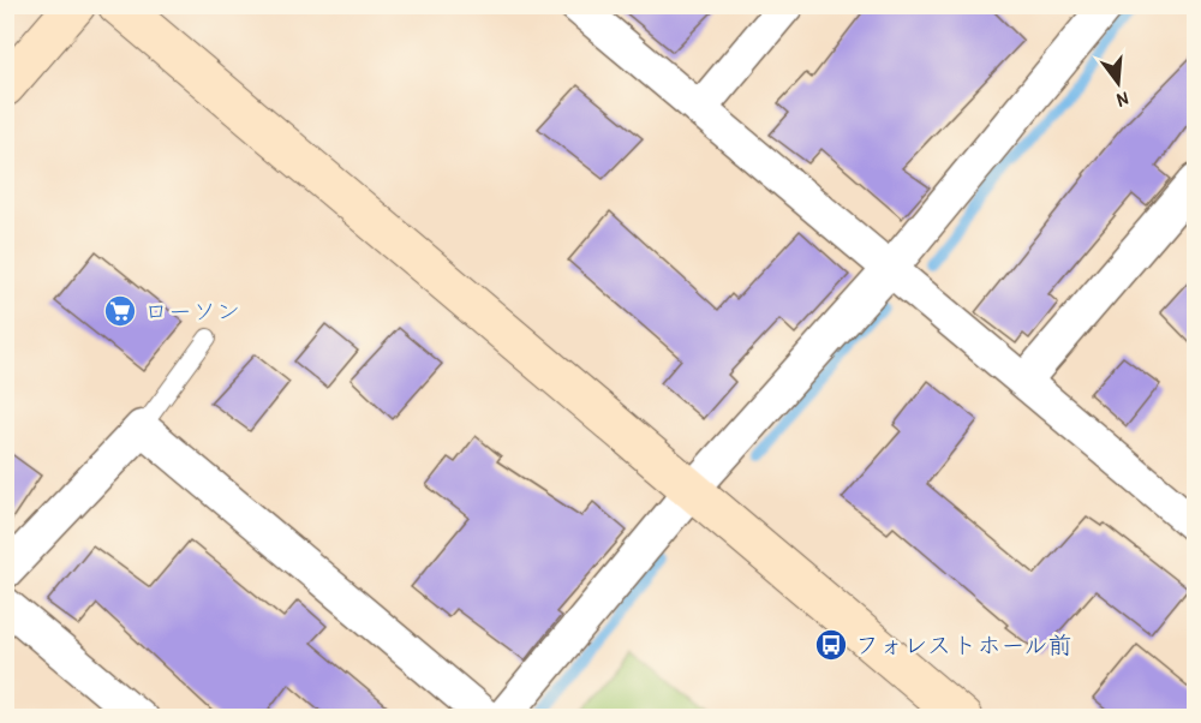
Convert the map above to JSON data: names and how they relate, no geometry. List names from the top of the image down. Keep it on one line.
{"places":{"supermarket":["ローソン"],"bus stop":["フォレストホール前"]},"north":"bottom"}
